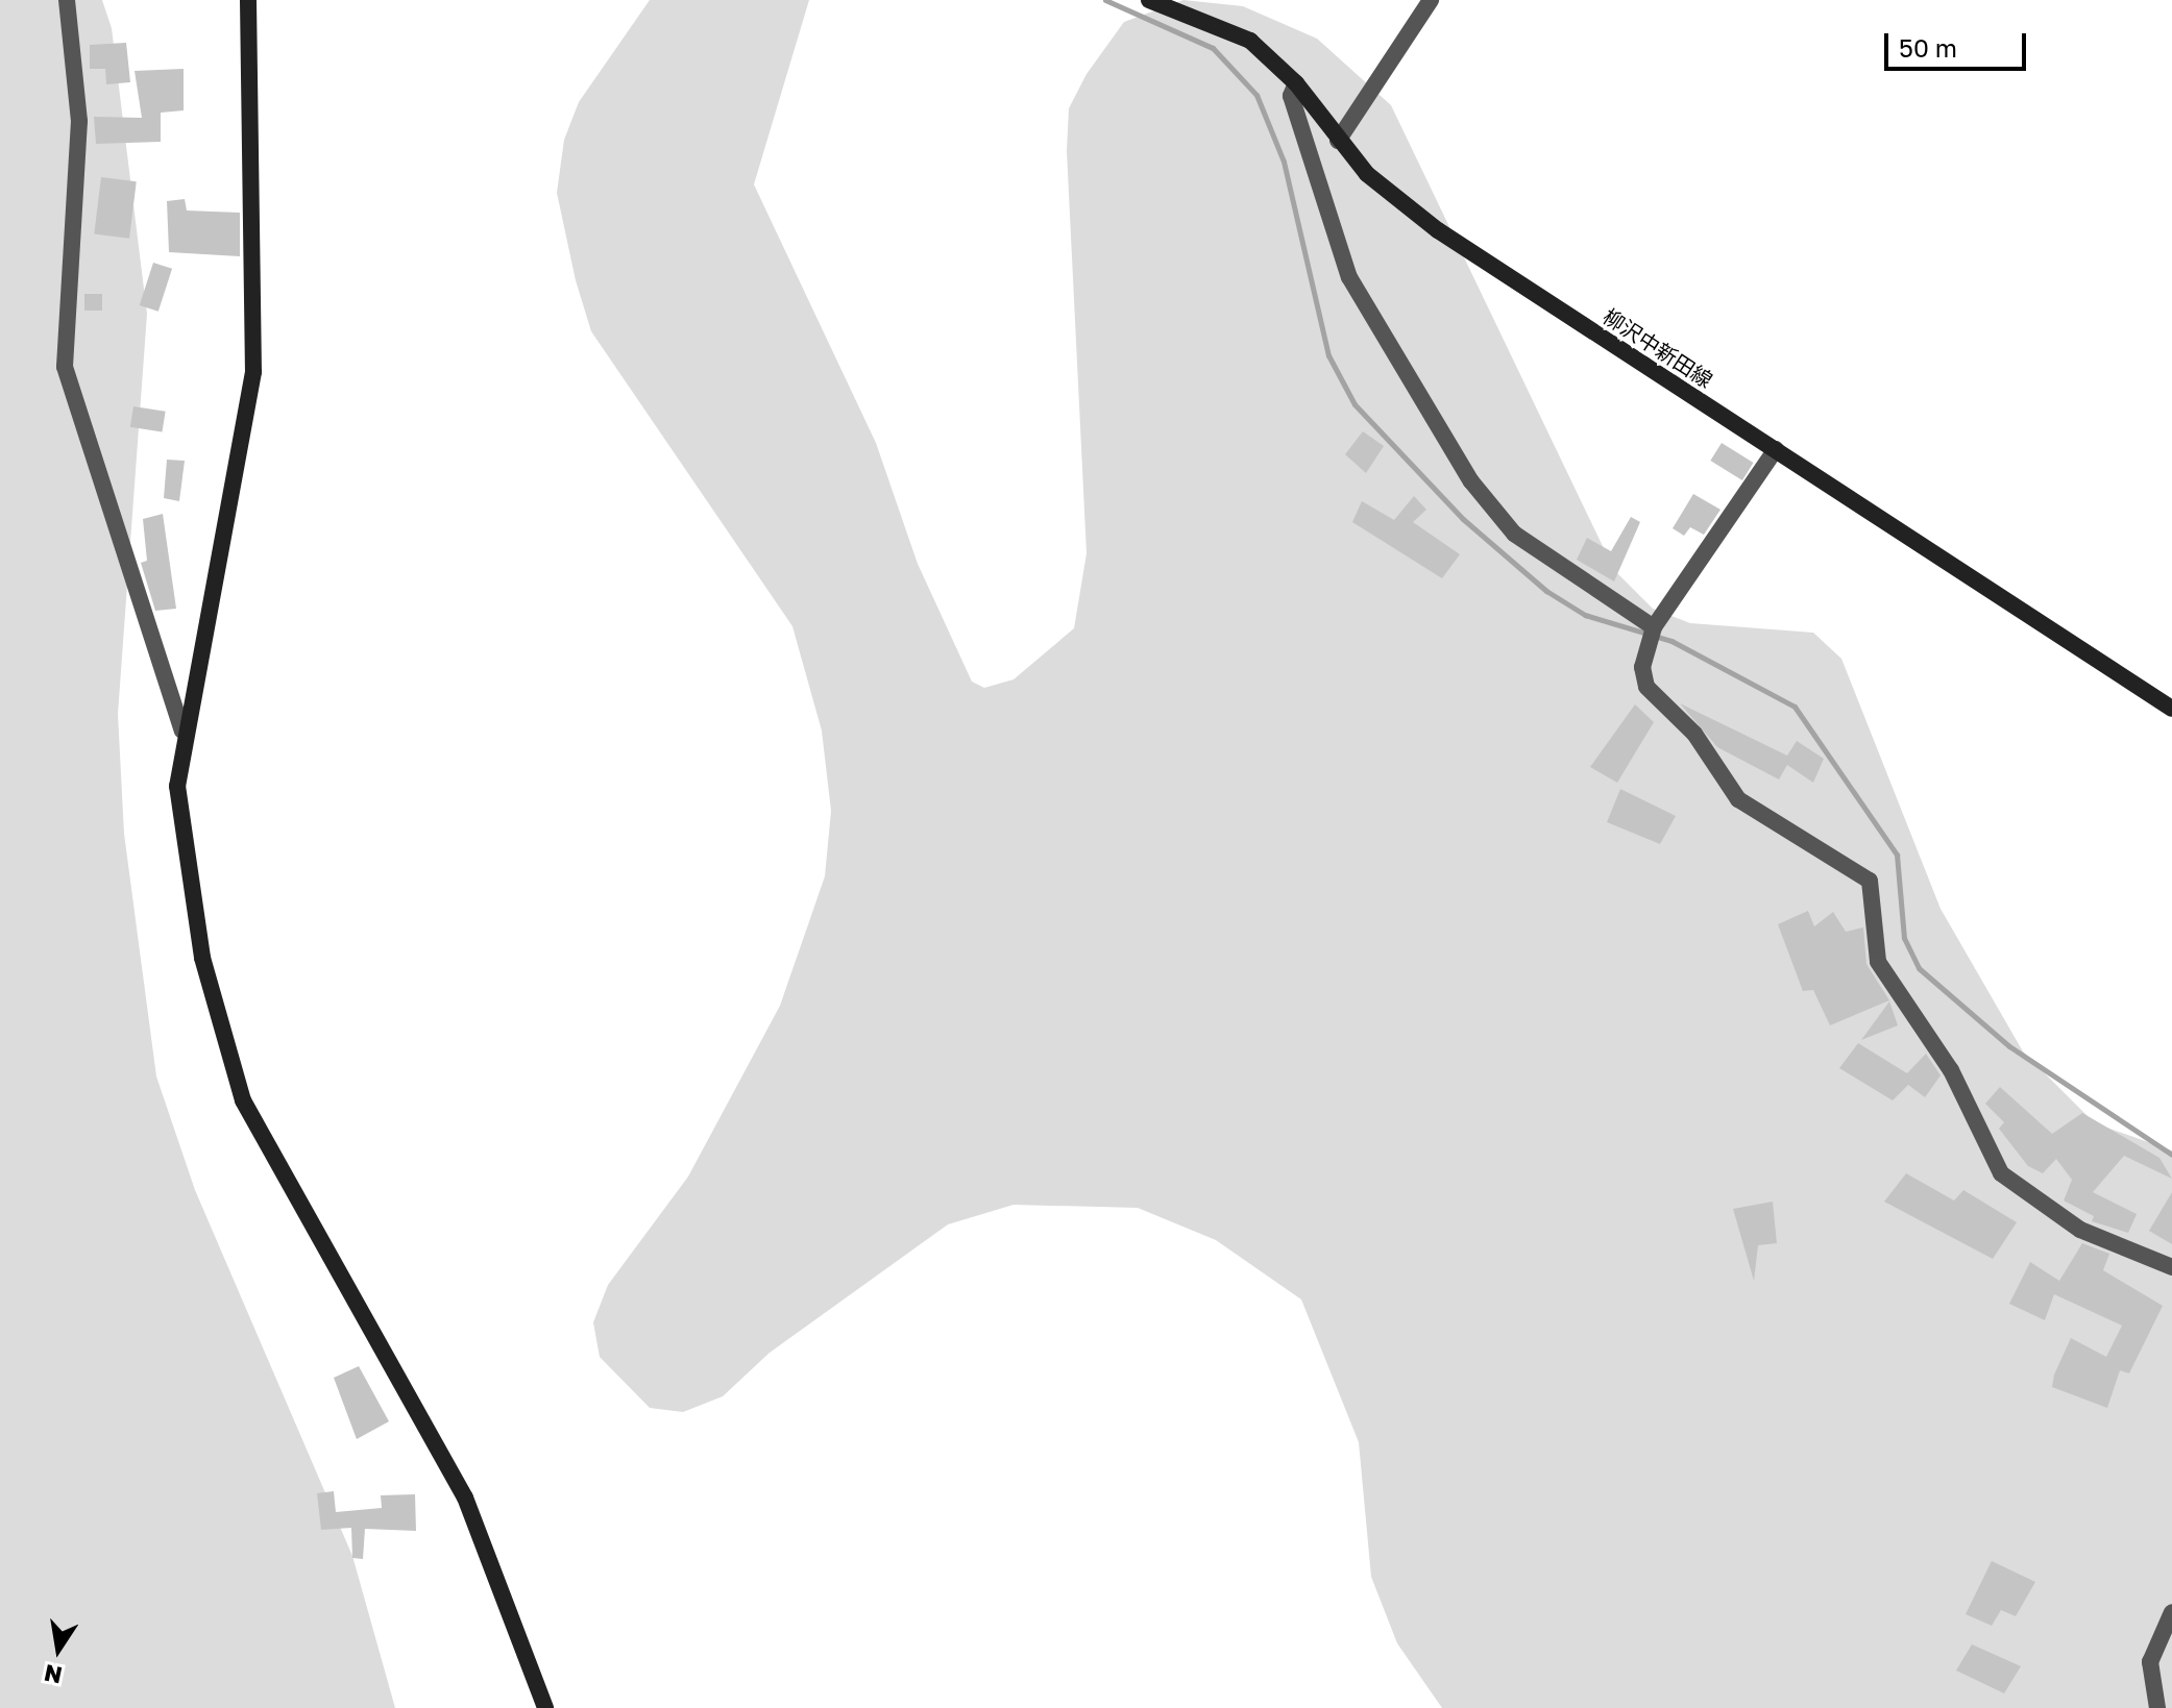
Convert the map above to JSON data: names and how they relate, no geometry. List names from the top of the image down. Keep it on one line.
{"streets":{"street":["柳沢中新田線"]},"scale_bar":"50 m","north":"bottom"}
